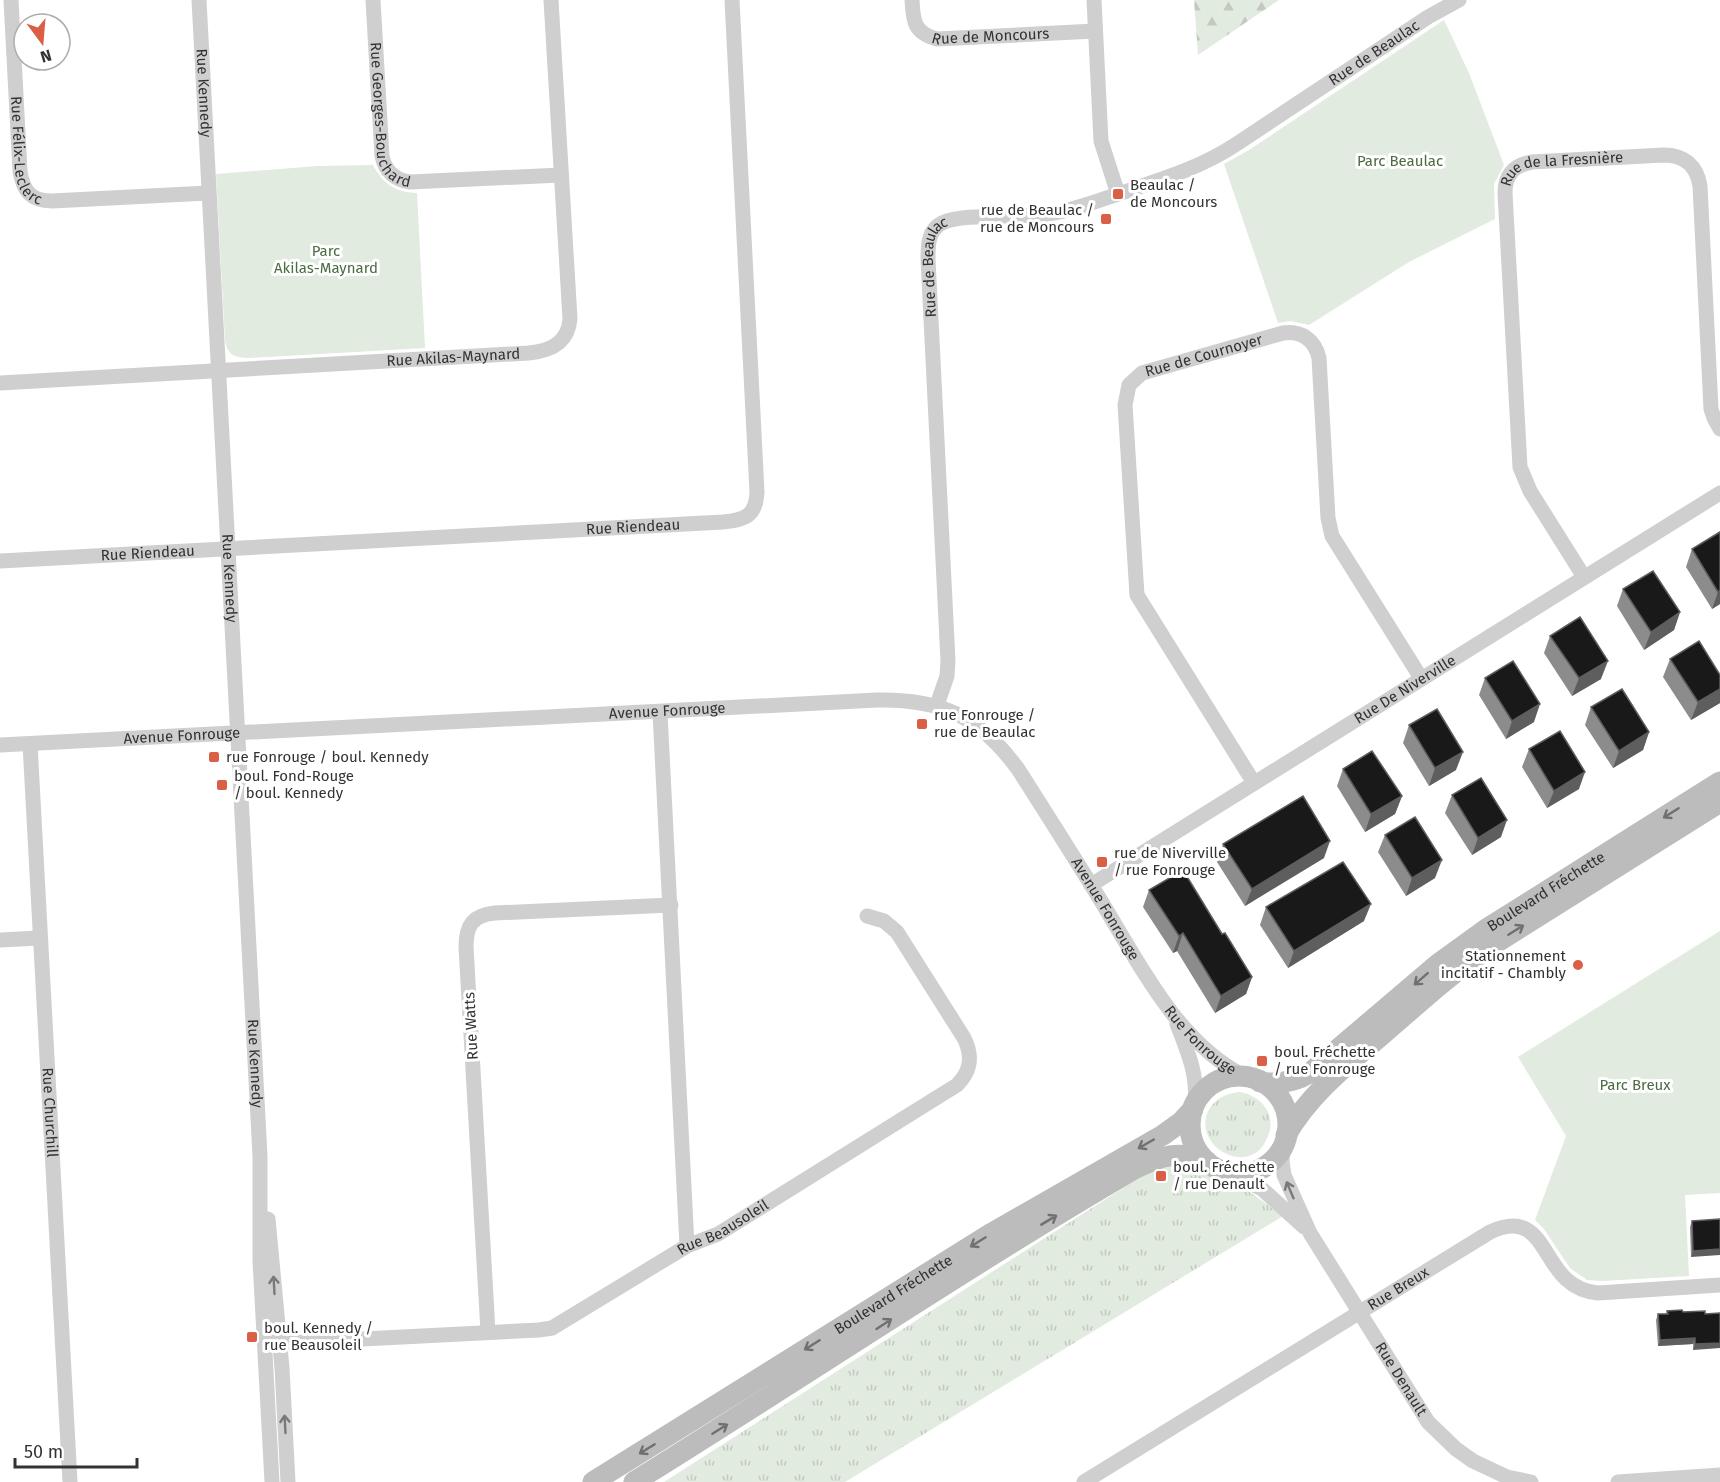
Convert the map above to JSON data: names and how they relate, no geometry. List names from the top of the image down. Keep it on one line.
{"streets":{"main road":["Boulevard Fréchette"],"street":["Rue de Moncours","Rue de Beaulac","Rue Kennedy","Rue Georges-Bouchard","Rue Félix-Leclerc","Rue de la Fresnière","Rue de Cournoyer","Rue Akilas-Maynard","Rue Riendeau","Rue De Niverville","Avenue Fonrouge","Rue Watts","Rue Fonrouge","Rue Churchill","Rue Beausoleil","Rue Breux","Rue Denault"]},"crossings":[["Rue de Beaulac","Avenue Fonrouge"],["Rue Kennedy","Rue Félix-Leclerc"],["Rue Kennedy","Rue Akilas-Maynard"],["Rue Kennedy","Rue Riendeau"],["Rue Kennedy","Avenue Fonrouge"],["Rue Kennedy","Rue Beausoleil"],["Rue Georges-Bouchard","Rue Akilas-Maynard"],["Rue de la Fresnière","Rue De Niverville"],["Rue de Cournoyer","Rue De Niverville"],["Rue De Niverville","Avenue Fonrouge"],["Avenue Fonrouge","Rue Fonrouge"],["Avenue Fonrouge","Rue Churchill"],["Boulevard Fréchette","Rue Fonrouge"],["Boulevard Fréchette","Rue Denault"],["Rue Watts","Rue Beausoleil"],["Rue Fonrouge","Rue Denault"],["Rue Breux","Rue Denault"]],"parks":["Parc Beaulac","Parc Akilas-Maynard","Parc Breux"],"places":{"transit":["Beaulac / de Moncours","rue de Beaulac / rue de Moncours","rue Fonrouge / rue de Beaulac","rue Fonrouge / boul. Kennedy","boul. Fond-Rouge / boul. Kennedy","rue de Niverville / rue Fonrouge","boul. Fréchette / rue Fonrouge","boul. Fréchette / rue Denault","boul. Kennedy / rue Beausoleil"],"other":["Stationnement incitatif - Chambly"]},"scale_bar":"50 m","north":"bottom"}
